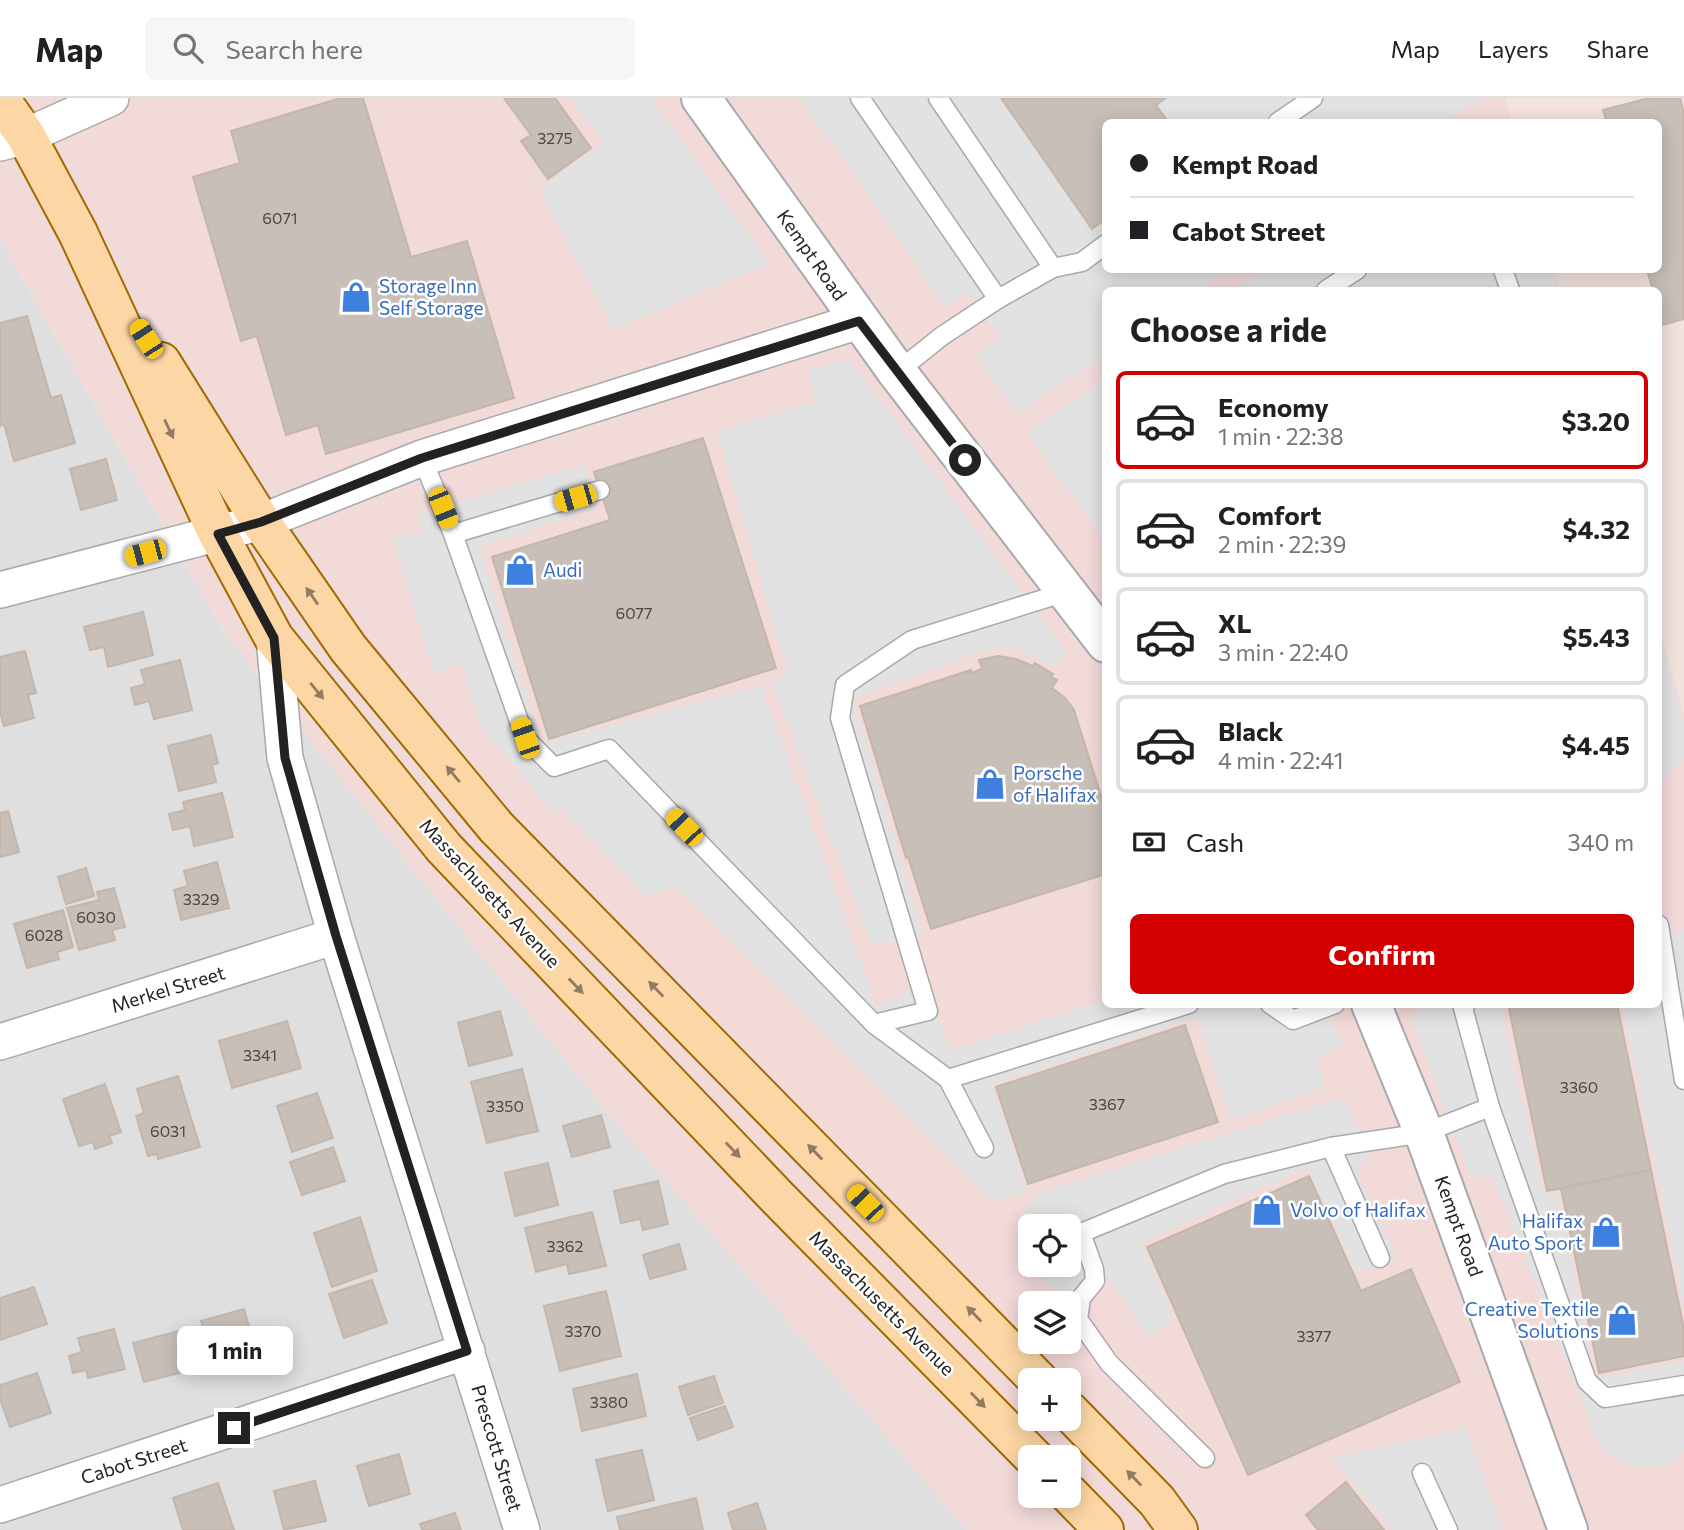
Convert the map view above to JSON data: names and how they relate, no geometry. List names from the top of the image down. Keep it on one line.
{"streets":{"main road":["Massachusetts Avenue"],"street":["Kempt Road","Merkel Street","Prescott Street","Cabot Street"]},"crossings":[["Massachusetts Avenue","Prescott Street"],["Merkel Street","Prescott Street"],["Prescott Street","Cabot Street"]],"places":{"shop":["Storage Inn Self Storage","Audi","Porsche of Halifax","Volvo of Halifax","Halifax Auto Sport","Creative Textile Solutions"]},"house_numbers":["3275","6071","6077","3329","6030","6028","3341","3360","3367","3350","6031","3362","3370","3377","3380"],"page":{"header":"Map","search":"Search here","nav":["Map","Layers","Share"],"banner":["Kempt Road","Cabot Street"],"heading":"Choose a ride","list":[{"name":"Economy","note":"1 min · 22:38","value":"$3.20"},{"name":"Comfort","note":"2 min · 22:39","value":"$4.32"},{"name":"XL","note":"3 min · 22:40","value":"$5.43"},{"name":"Black","note":"4 min · 22:41","value":"$4.45"}],"pay":["Cash","340 m"],"buttons":"Confirm","map_buttons":["+","−"],"bubble":"1 min"}}
